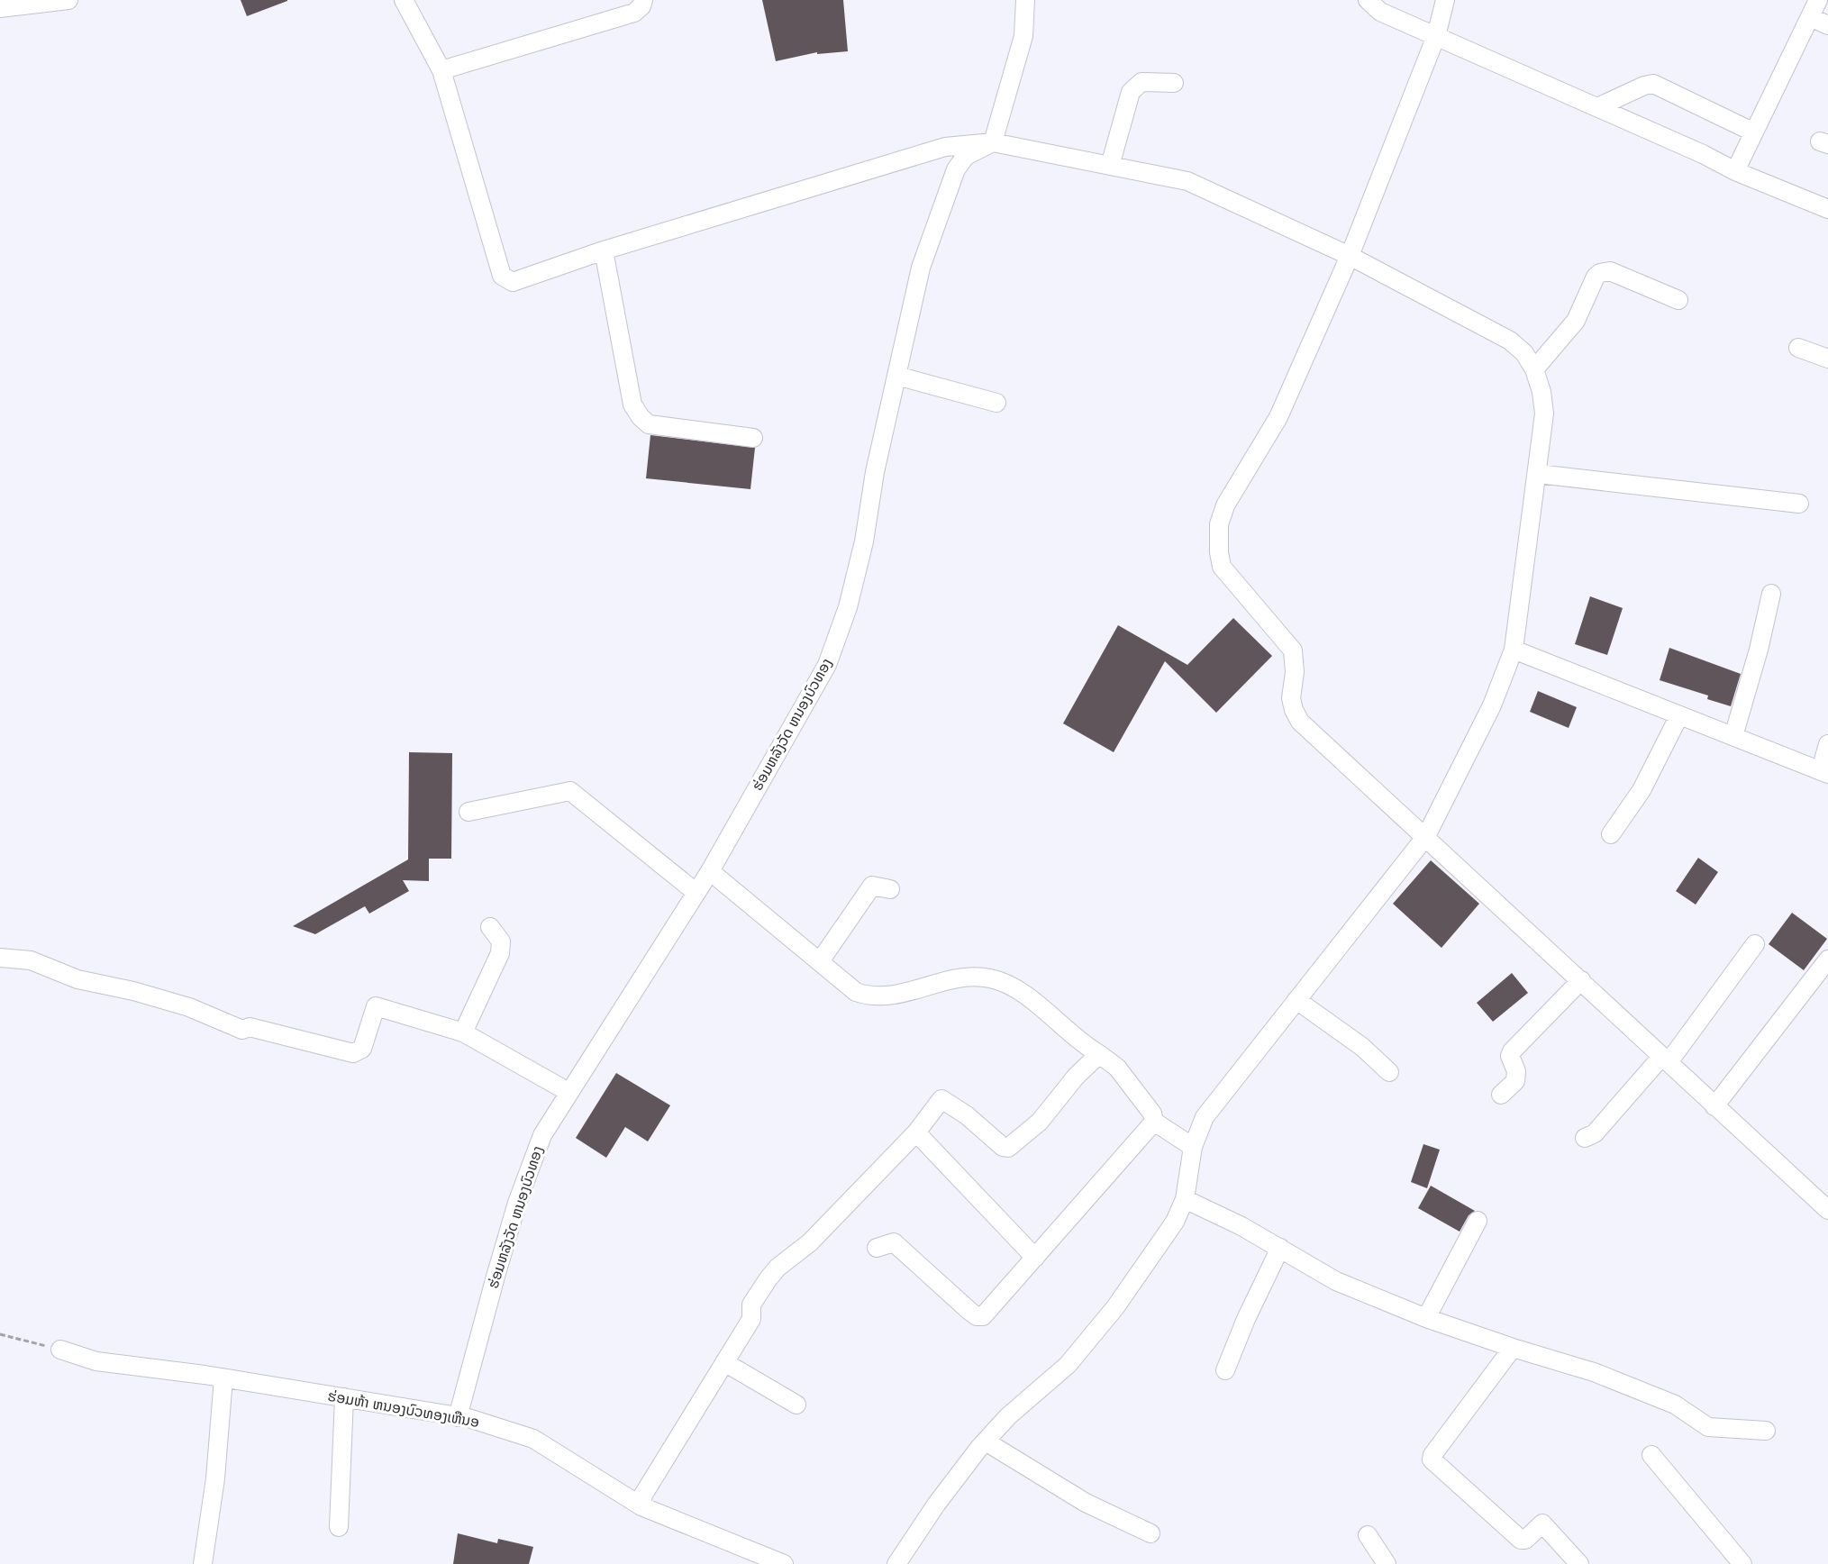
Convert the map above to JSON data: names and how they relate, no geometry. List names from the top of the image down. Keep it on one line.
{"streets":{"street":["ຮ່ອມຫລັງວັດ ຫນອງບົວທອງ","ຮ່ອມຫ້າ ຫນອງບົວທອງເຫືນອ"]},"crossings":[["ຮ່ອມຫລັງວັດ ຫນອງບົວທອງ","ຮ່ອມຫ້າ ຫນອງບົວທອງເຫືນອ"]]}
